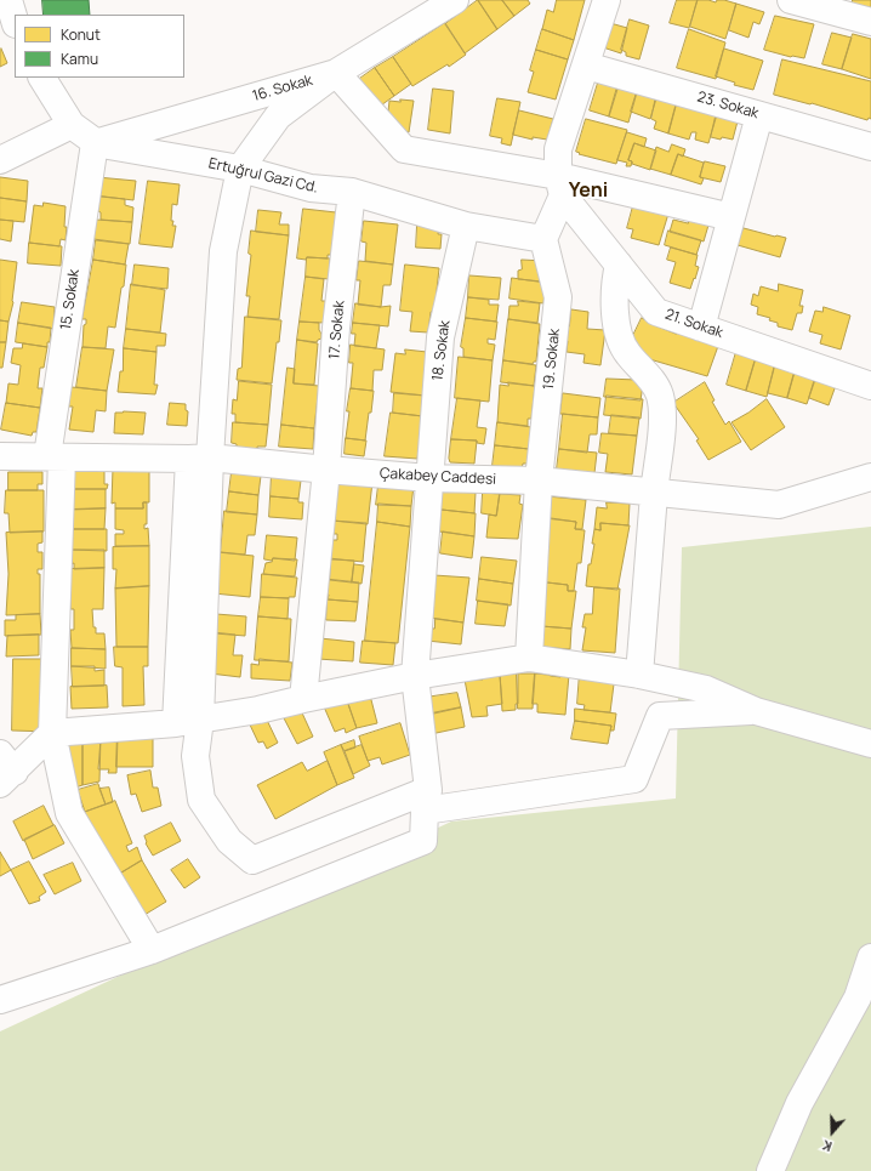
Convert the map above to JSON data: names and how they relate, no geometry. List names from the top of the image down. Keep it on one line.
{"streets":{"street":["16. Sokak","23. Sokak","Ertuğrul Gazi Cd.","15. Sokak","21. Sokak","17. Sokak","18. Sokak","19. Sokak","Çakabey Caddesi"]},"crossings":[["16. Sokak","Ertuğrul Gazi Cd."],["16. Sokak","15. Sokak"],["Ertuğrul Gazi Cd.","15. Sokak"],["Ertuğrul Gazi Cd.","17. Sokak"],["Ertuğrul Gazi Cd.","18. Sokak"],["Ertuğrul Gazi Cd.","19. Sokak"],["15. Sokak","18. Sokak"],["15. Sokak","Çakabey Caddesi"],["17. Sokak","Çakabey Caddesi"],["18. Sokak","Çakabey Caddesi"],["19. Sokak","Çakabey Caddesi"]],"districts":["Yeni"],"legend":["Konut","Kamu"],"north":"bottom"}
